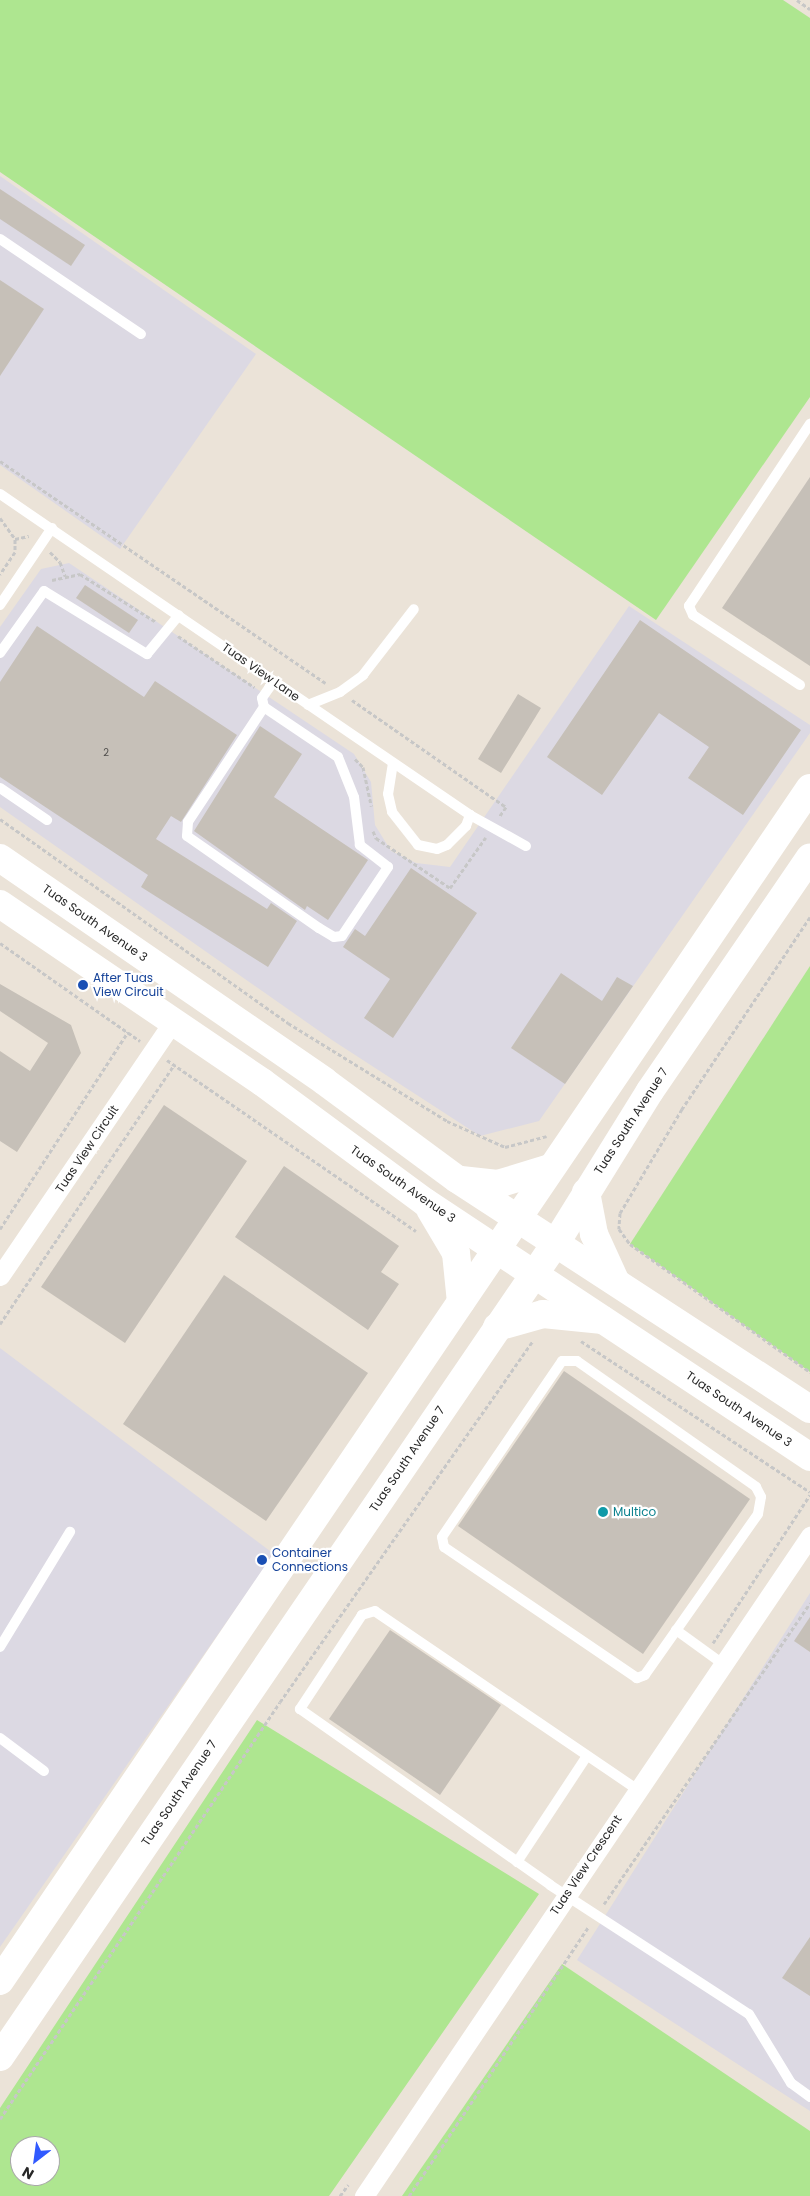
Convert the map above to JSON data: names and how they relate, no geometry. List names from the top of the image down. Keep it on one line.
{"streets":{"street":["Tuas South Avenue 3","Tuas South Avenue 7","Tuas View Circuit","Tuas View Crescent"],"lane":["Tuas View Lane"]},"crossings":[["Tuas South Avenue 3","Tuas South Avenue 7"],["Tuas South Avenue 3","Tuas View Circuit"]],"places":["After Tuas View Circuit","Multico","Container Connections"],"house_numbers":["2"],"north":"bottom left"}
